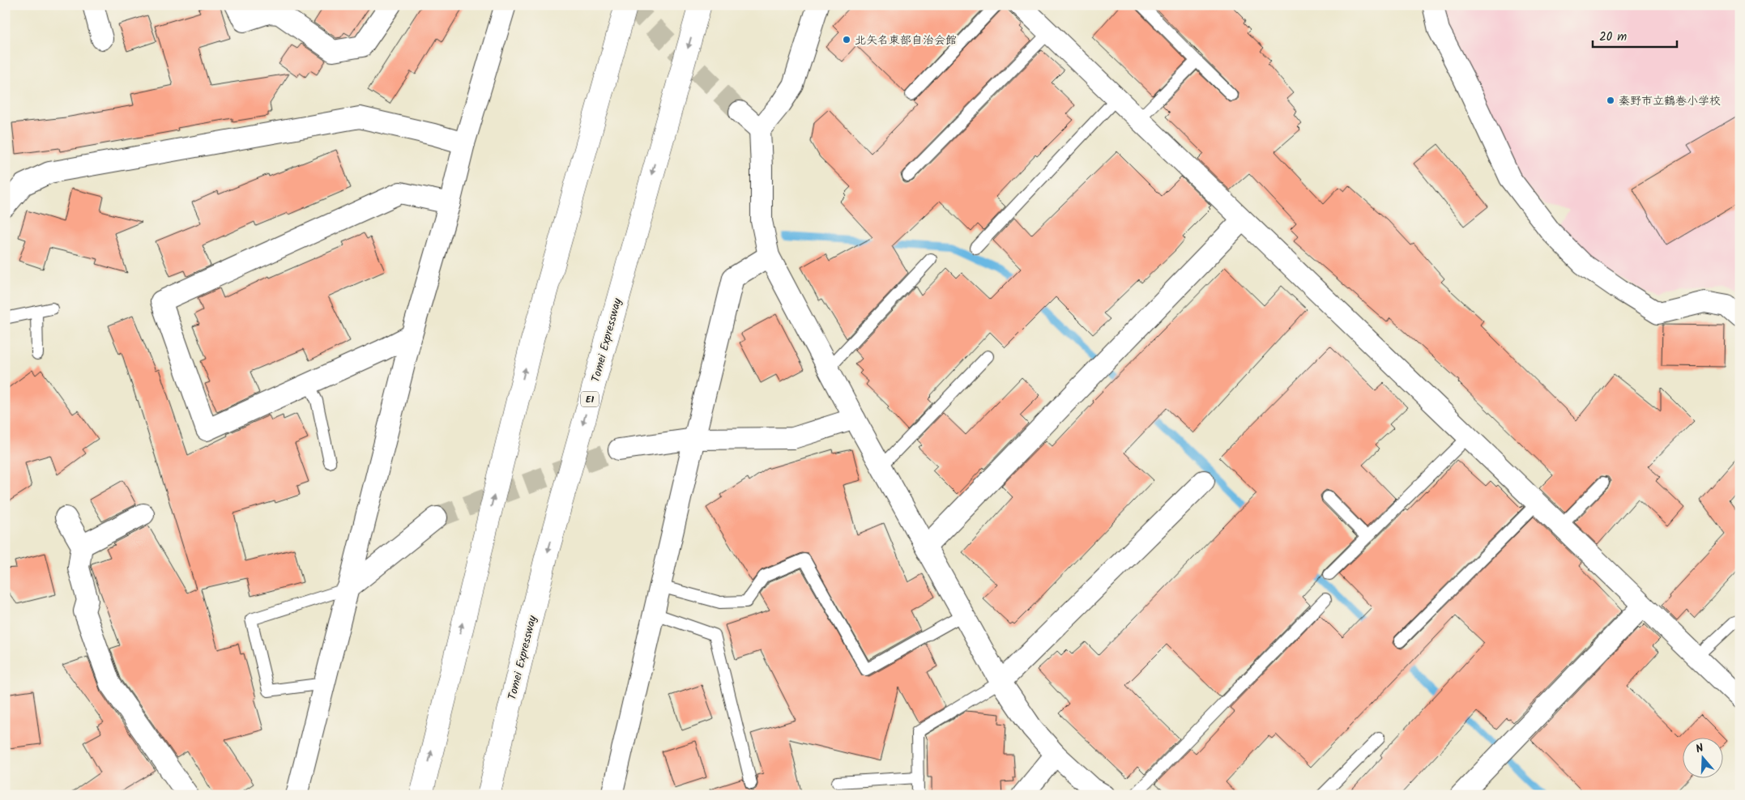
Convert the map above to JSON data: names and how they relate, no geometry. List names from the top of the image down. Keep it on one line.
{"streets":{"highway":["Tomei Expressway","E1"]},"places":["北矢名東部自治会館","秦野市立鶴巻小学校"],"scale_bar":"20 m","north":"top"}
